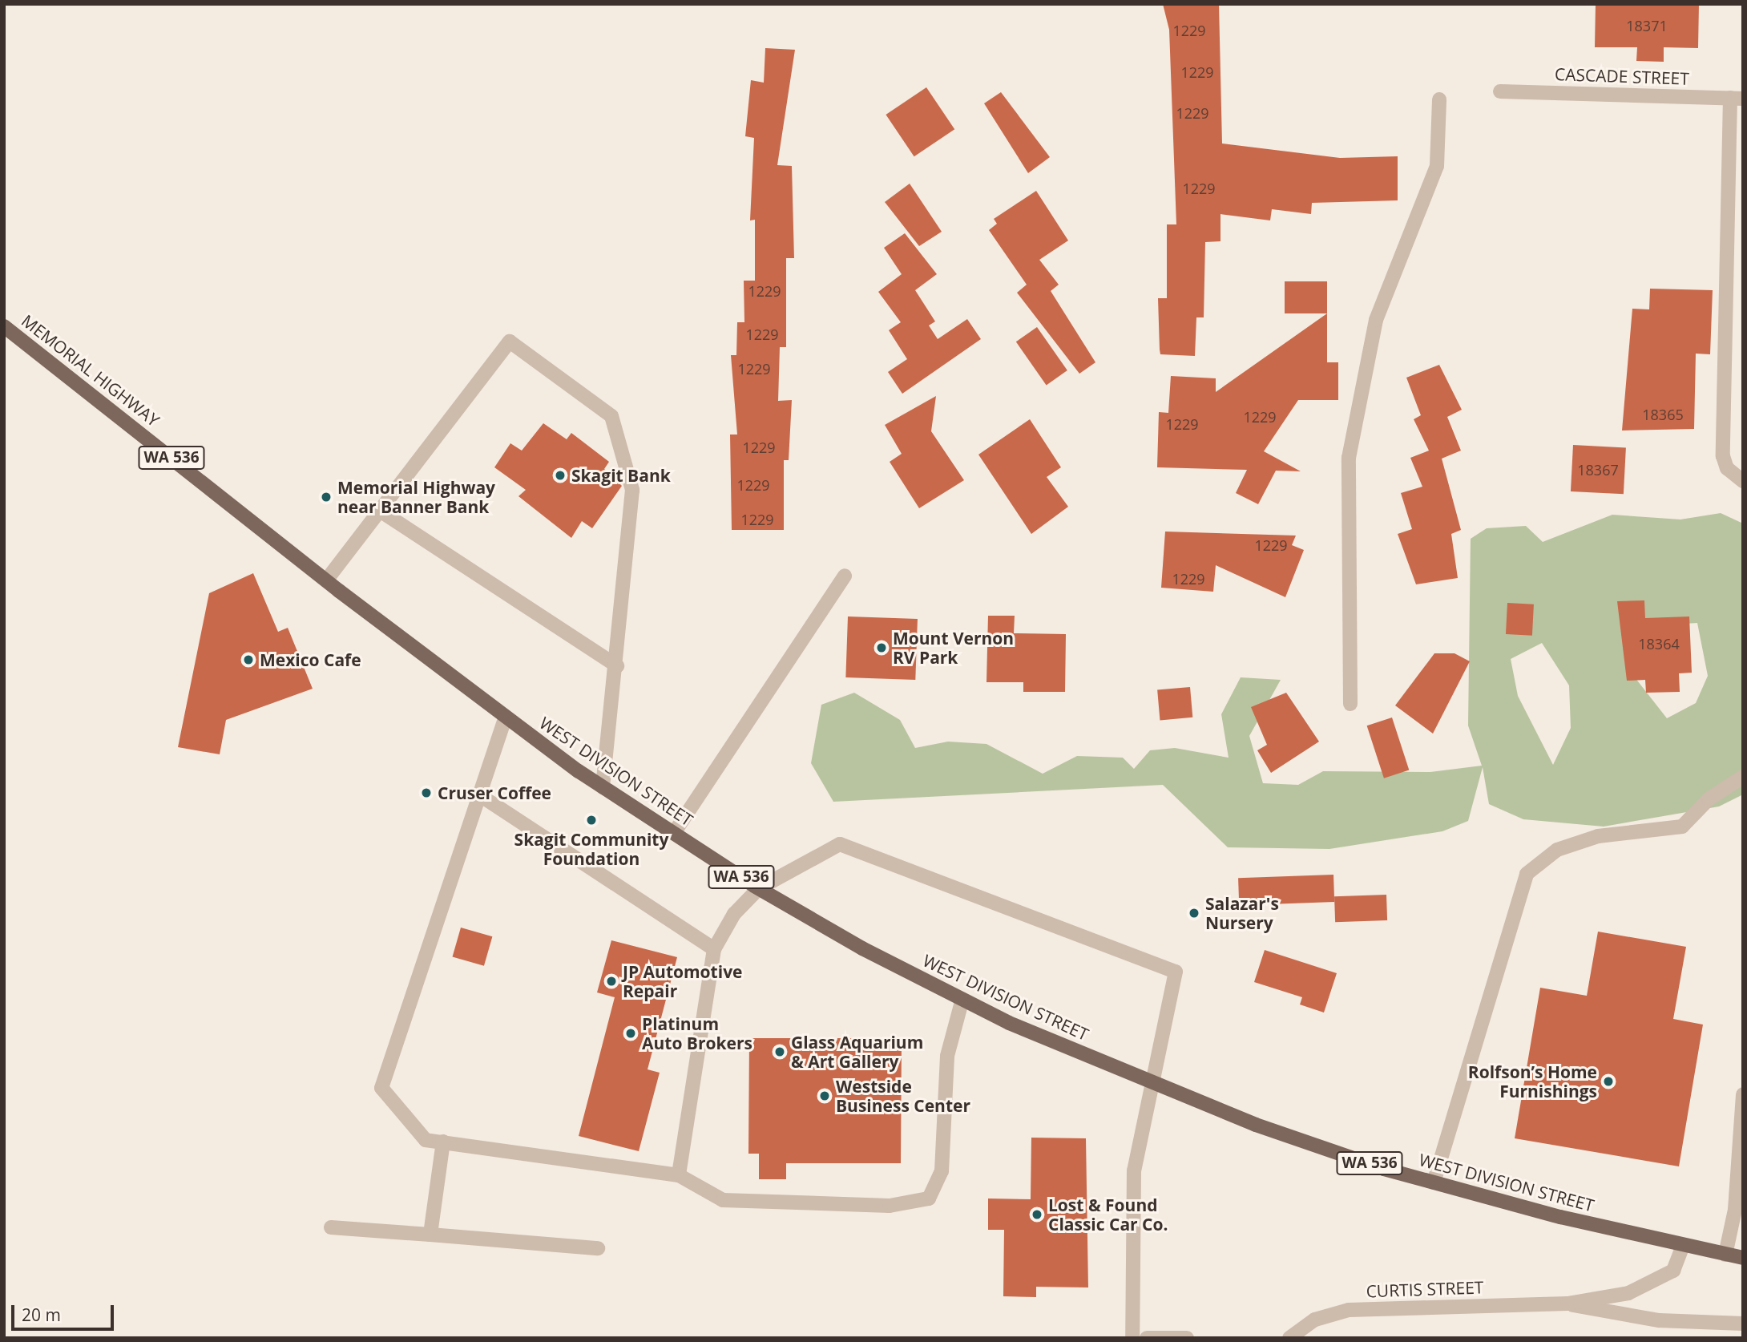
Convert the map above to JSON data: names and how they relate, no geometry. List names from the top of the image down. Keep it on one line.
{"streets":{"main road":["MEMORIAL HIGHWAY","WA 536","WEST DIVISION STREET"],"street":["CASCADE STREET","CURTIS STREET"]},"crossings":[["MEMORIAL HIGHWAY","WEST DIVISION STREET"],["WEST DIVISION STREET","CURTIS STREET"]],"places":["Skagit Bank","Memorial Highway near Banner Bank","Mount Vernon RV Park","Mexico Cafe","Cruser Coffee","Skagit Community Foundation","Salazar's Nursery","JP Automotive Repair","Platinum Auto Brokers","Glass Aquarium & Art Gallery","Rolfson’s Home Furnishings","Westside Business Center","Lost & Found Classic Car Co."],"house_numbers":["18371","1229","1229","1229","1229","1229","1229","1229","18365","1229","1229","1229","18367","1229","1229","1229","1229","18364"],"scale_bar":"20 m"}
